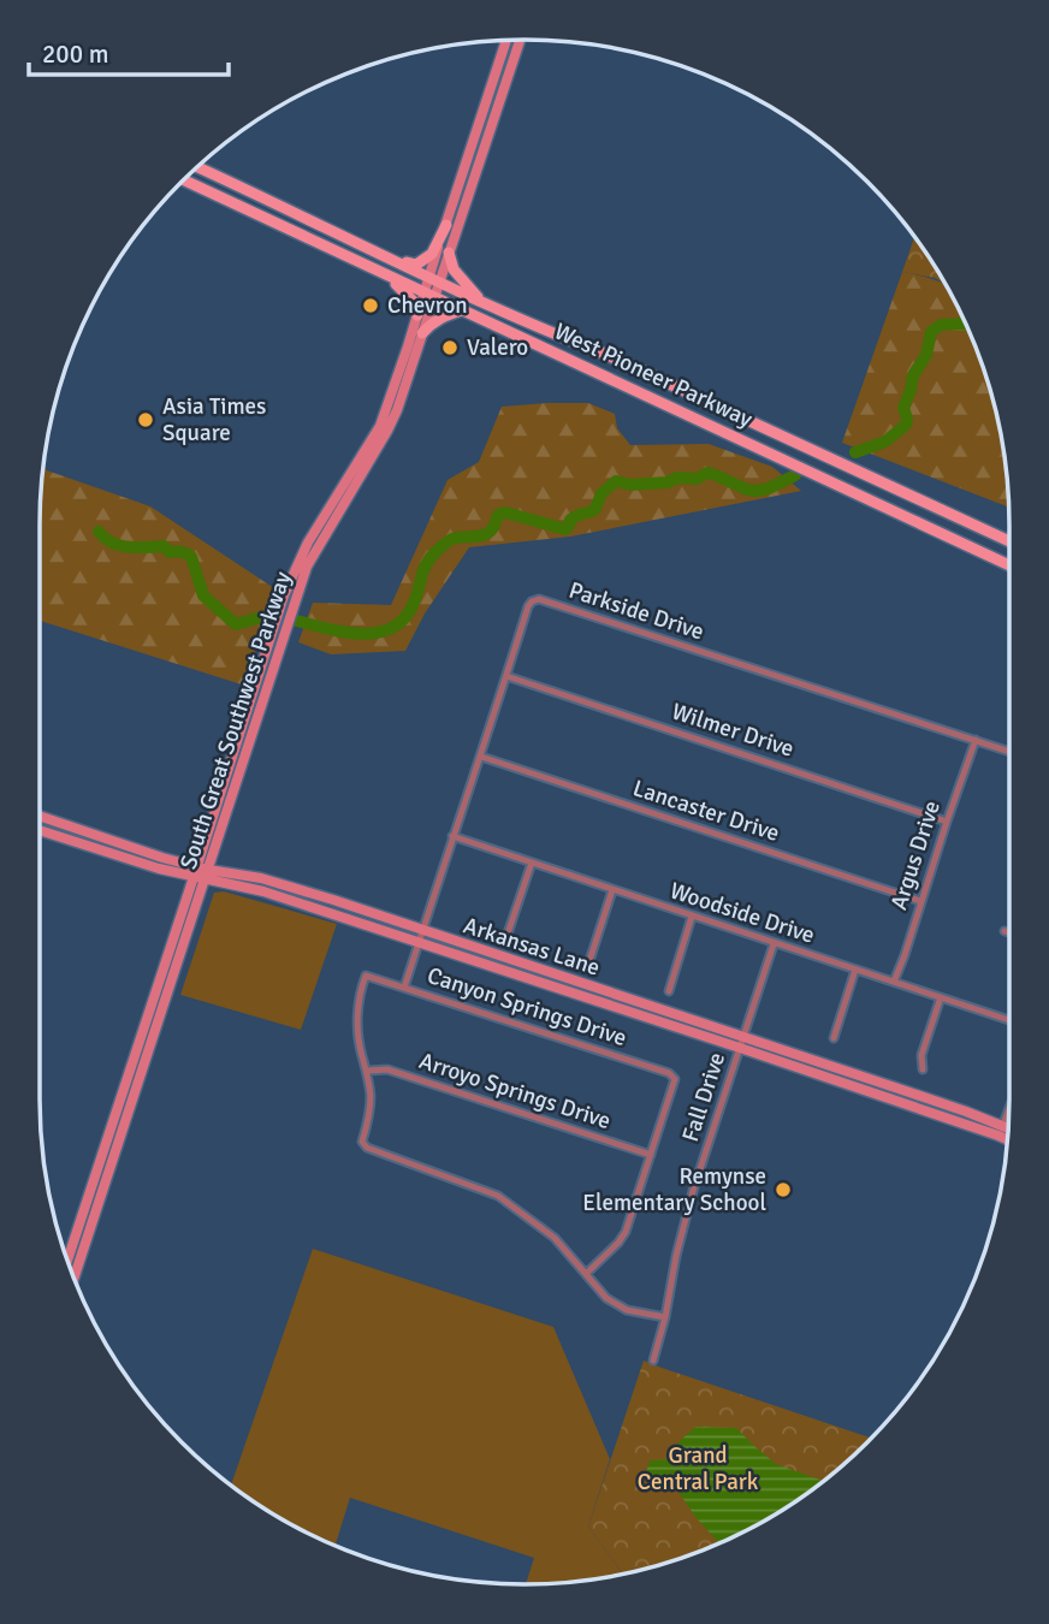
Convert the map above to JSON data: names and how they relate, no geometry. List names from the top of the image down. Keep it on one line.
{"streets":{"main road":["West Pioneer Parkway","South Great Southwest Parkway","Arkansas Lane"],"street":["Parkside Drive","Wilmer Drive","Lancaster Drive","Argus Drive","Woodside Drive","Canyon Springs Drive","Arroyo Springs Drive","Fall Drive"]},"crossings":[["West Pioneer Parkway","South Great Southwest Parkway"],["Parkside Drive","Wilmer Drive"],["Parkside Drive","Lancaster Drive"],["Parkside Drive","Argus Drive"],["Parkside Drive","Woodside Drive"],["Parkside Drive","Arkansas Lane"],["Parkside Drive","Canyon Springs Drive"],["South Great Southwest Parkway","Arkansas Lane"],["Wilmer Drive","Argus Drive"],["Lancaster Drive","Argus Drive"],["Argus Drive","Woodside Drive"],["Woodside Drive","Fall Drive"],["Arkansas Lane","Fall Drive"],["Canyon Springs Drive","Arroyo Springs Drive"]],"parks":["Grand Central Park"],"places":["Chevron","Valero","Asia Times Square","Remynse Elementary School"],"scale_bar":"200 m"}
